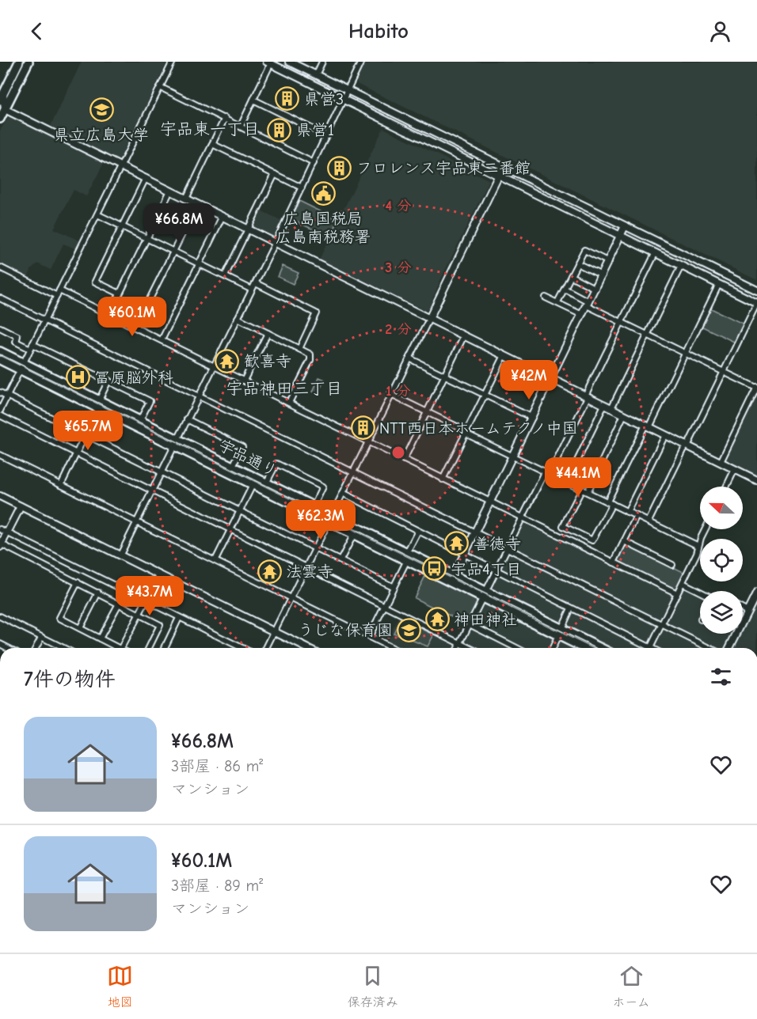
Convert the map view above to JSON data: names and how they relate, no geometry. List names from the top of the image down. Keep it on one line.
{"streets":{"main road":["宇品通り"]},"districts":["宇品東一丁目","宇品神田三丁目"],"places":{"building":["県営3","県営1","フロレンス宇品東二番館","NTT西日本ホームテクノ中国"],"school or university":["県立広島大学","うじな保育園"],"public building":["広島国税局 広島南税務署"],"temple":["歓喜寺","善徳寺","法雲寺","神田神社"],"hospital":["冨原脳外科"],"bus stop":["宇品4丁目"]},"north":"left","page":{"header":"Habito","price":["¥66.8M","¥60.1M","¥42M","¥65.7M","¥44.1M","¥62.3M","¥43.7M"],"heading":"7件の物件","list":[{"name":"¥66.8M","note":"3部屋 · 86 m² · マンション"},{"name":"¥60.1M","note":"3部屋 · 89 m² · マンション"}],"tabs":["地図","保存済み","ホーム"]},"rings":["4 分","3 分","2 分","1 分"]}
